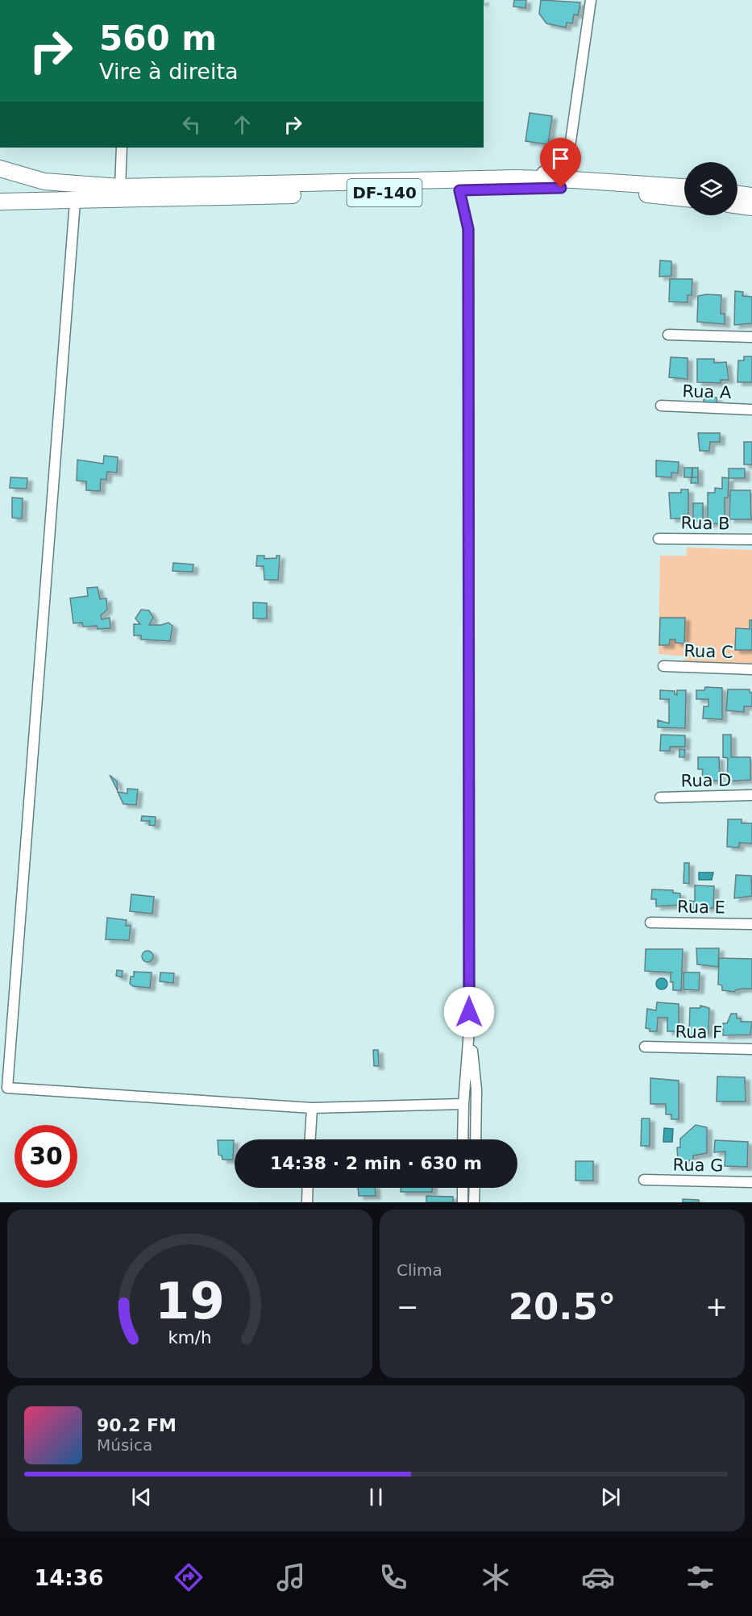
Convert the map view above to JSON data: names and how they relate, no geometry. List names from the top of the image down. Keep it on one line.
{"streets":{"main road":["DF-140"],"street":["Rua A","Rua B","Rua C","Rua D","Rua E","Rua F","Rua G"]},"page":{"turn":["560 m","Vire à direita"],"limit":"30","trip":"14:38 · 2 min · 630 m","tile":"Clima","heat":["−","20.5°","+"],"song":["90.2 FM","Música"],"tabs":"14:36","gauge":["19","km/h"]}}
